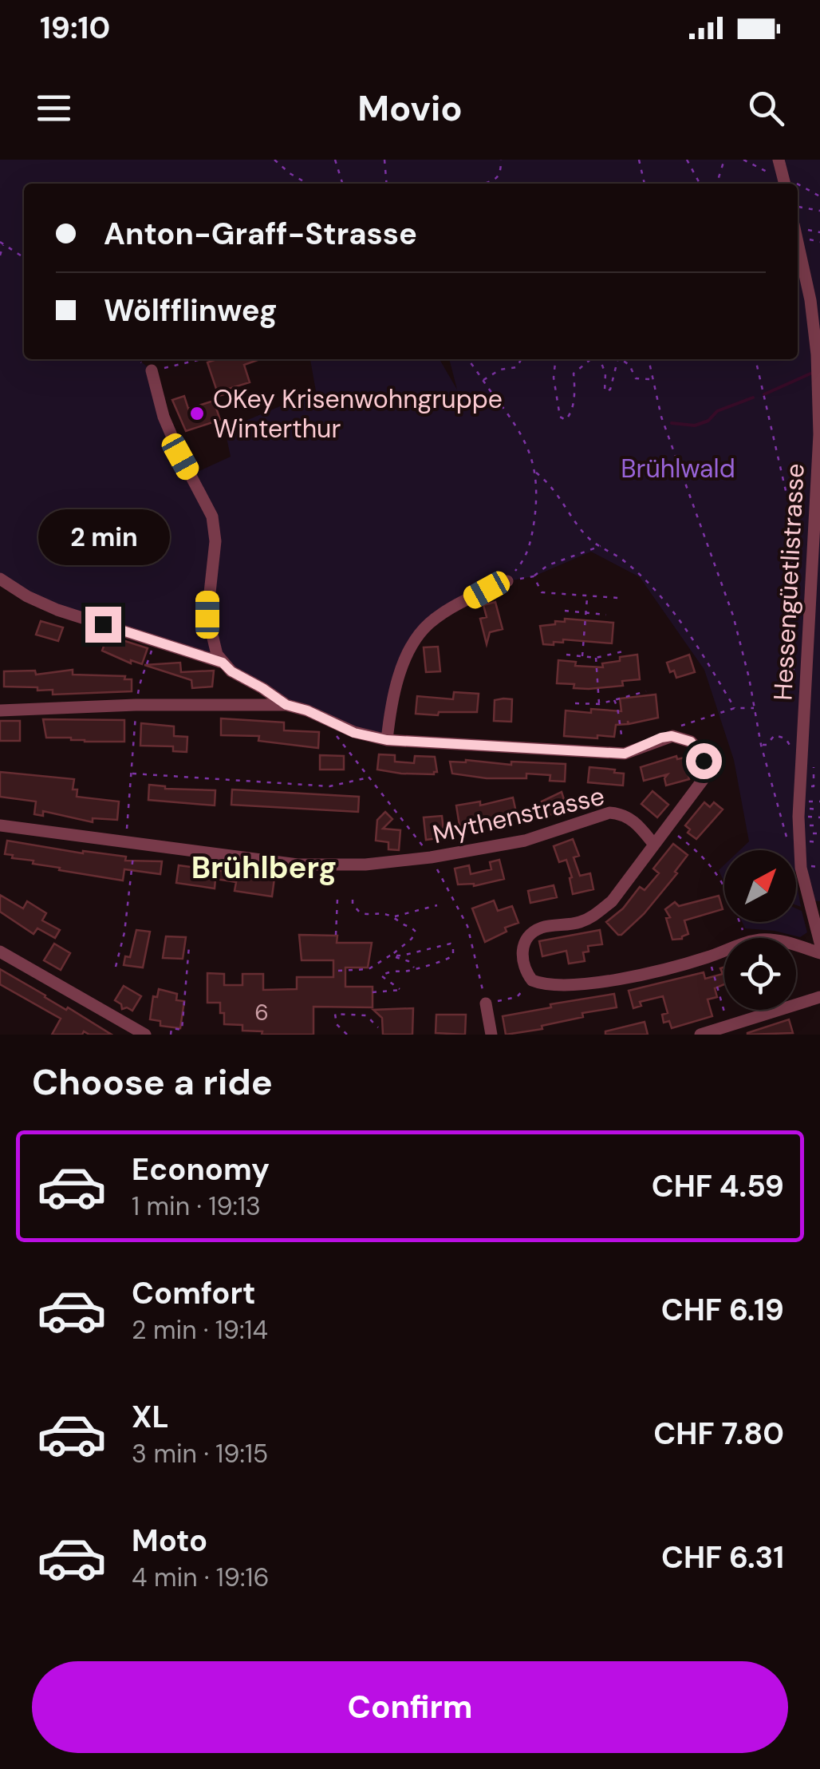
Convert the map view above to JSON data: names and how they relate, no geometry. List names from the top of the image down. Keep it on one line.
{"streets":{"street":["Hessengüetlistrasse","Mythenstrasse"]},"districts":["Brühlberg"],"parks":["Brühlwald"],"places":["OKey Krisenwohngruppe Winterthur"],"house_numbers":["6"],"north":"top right","page":{"status":"19:10","header":"Movio","banner":["Anton-Graff-Strasse","Wölfflinweg"],"bubble":"2 min","heading":"Choose a ride","list":[{"name":"Economy","note":"1 min · 19:13","value":"CHF 4.59"},{"name":"Comfort","note":"2 min · 19:14","value":"CHF 6.19"},{"name":"XL","note":"3 min · 19:15","value":"CHF 7.80"},{"name":"Moto","note":"4 min · 19:16","value":"CHF 6.31"}],"buttons":"Confirm"}}
